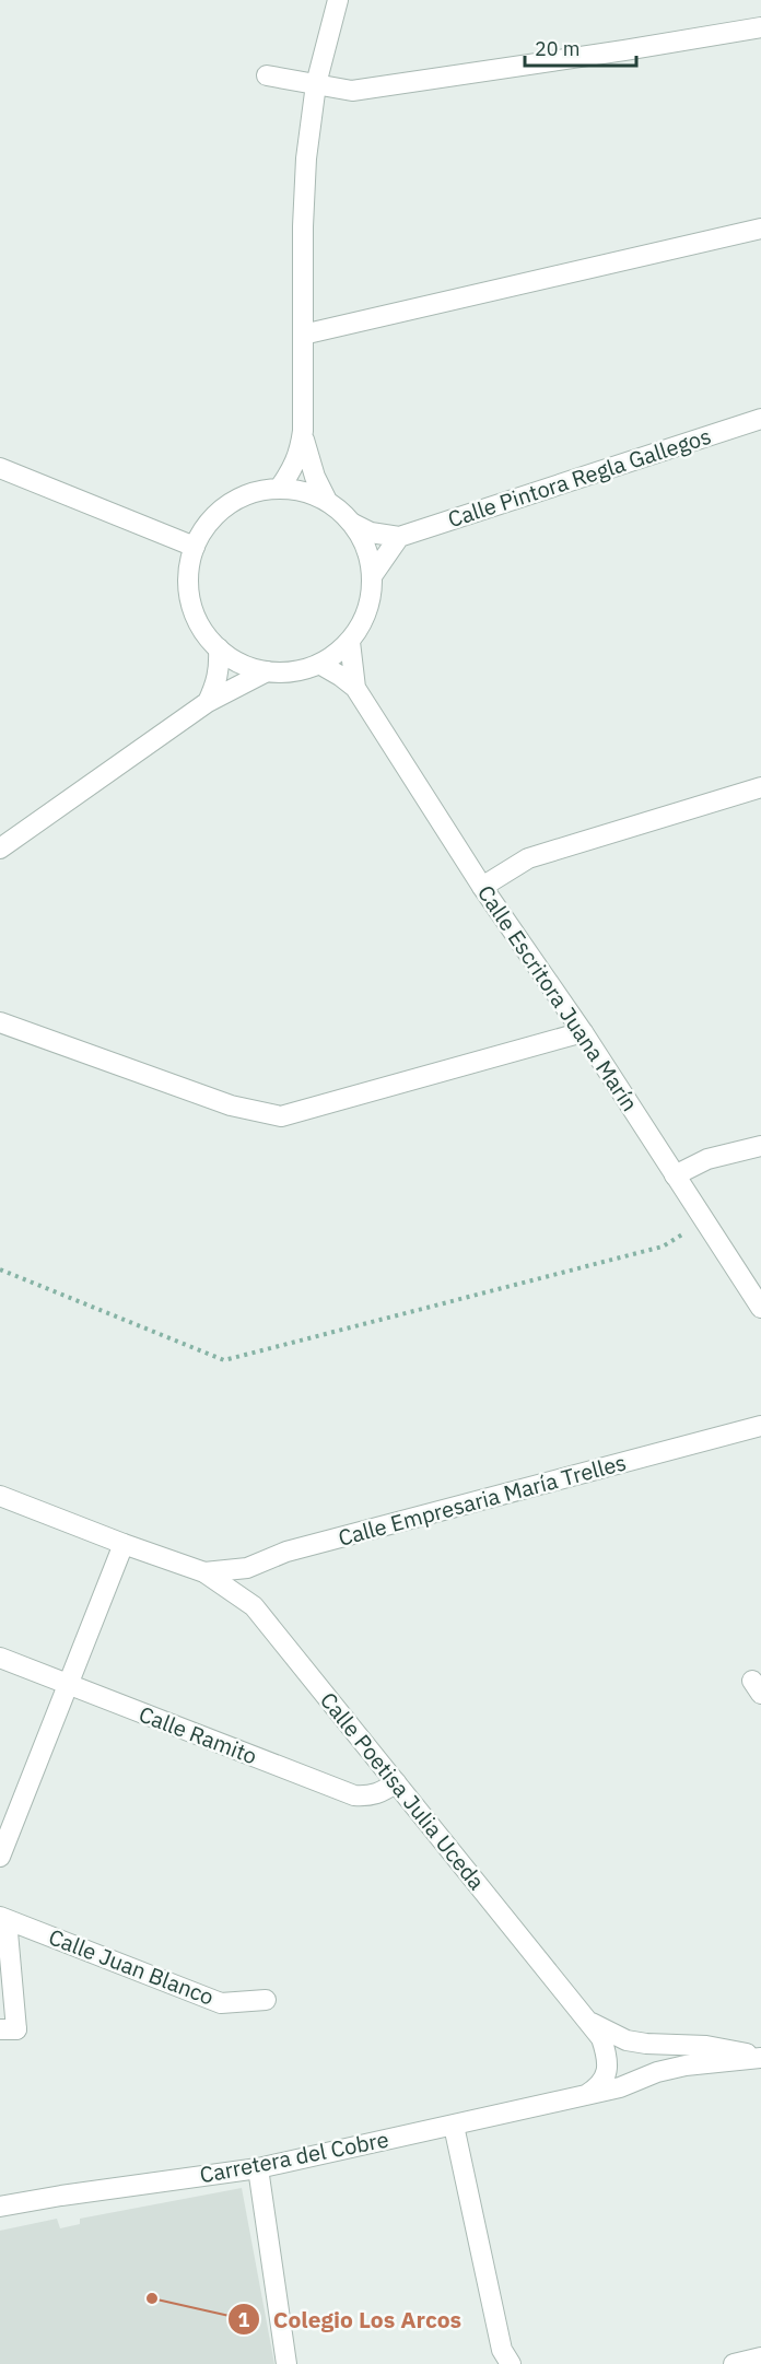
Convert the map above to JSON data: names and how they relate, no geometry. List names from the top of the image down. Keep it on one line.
{"streets":{"street":["Calle Pintora Regla Gallegos","Calle Escritora Juana Marín","Calle Empresaria María Trelles","Calle Ramito","Calle Poetisa Julia Uceda","Calle Juan Blanco","Carretera del Cobre"]},"crossings":[["Calle Empresaria María Trelles","Calle Poetisa Julia Uceda"],["Calle Ramito","Calle Poetisa Julia Uceda"]],"places":["Colegio Los Arcos"],"scale_bar":"20 m"}
